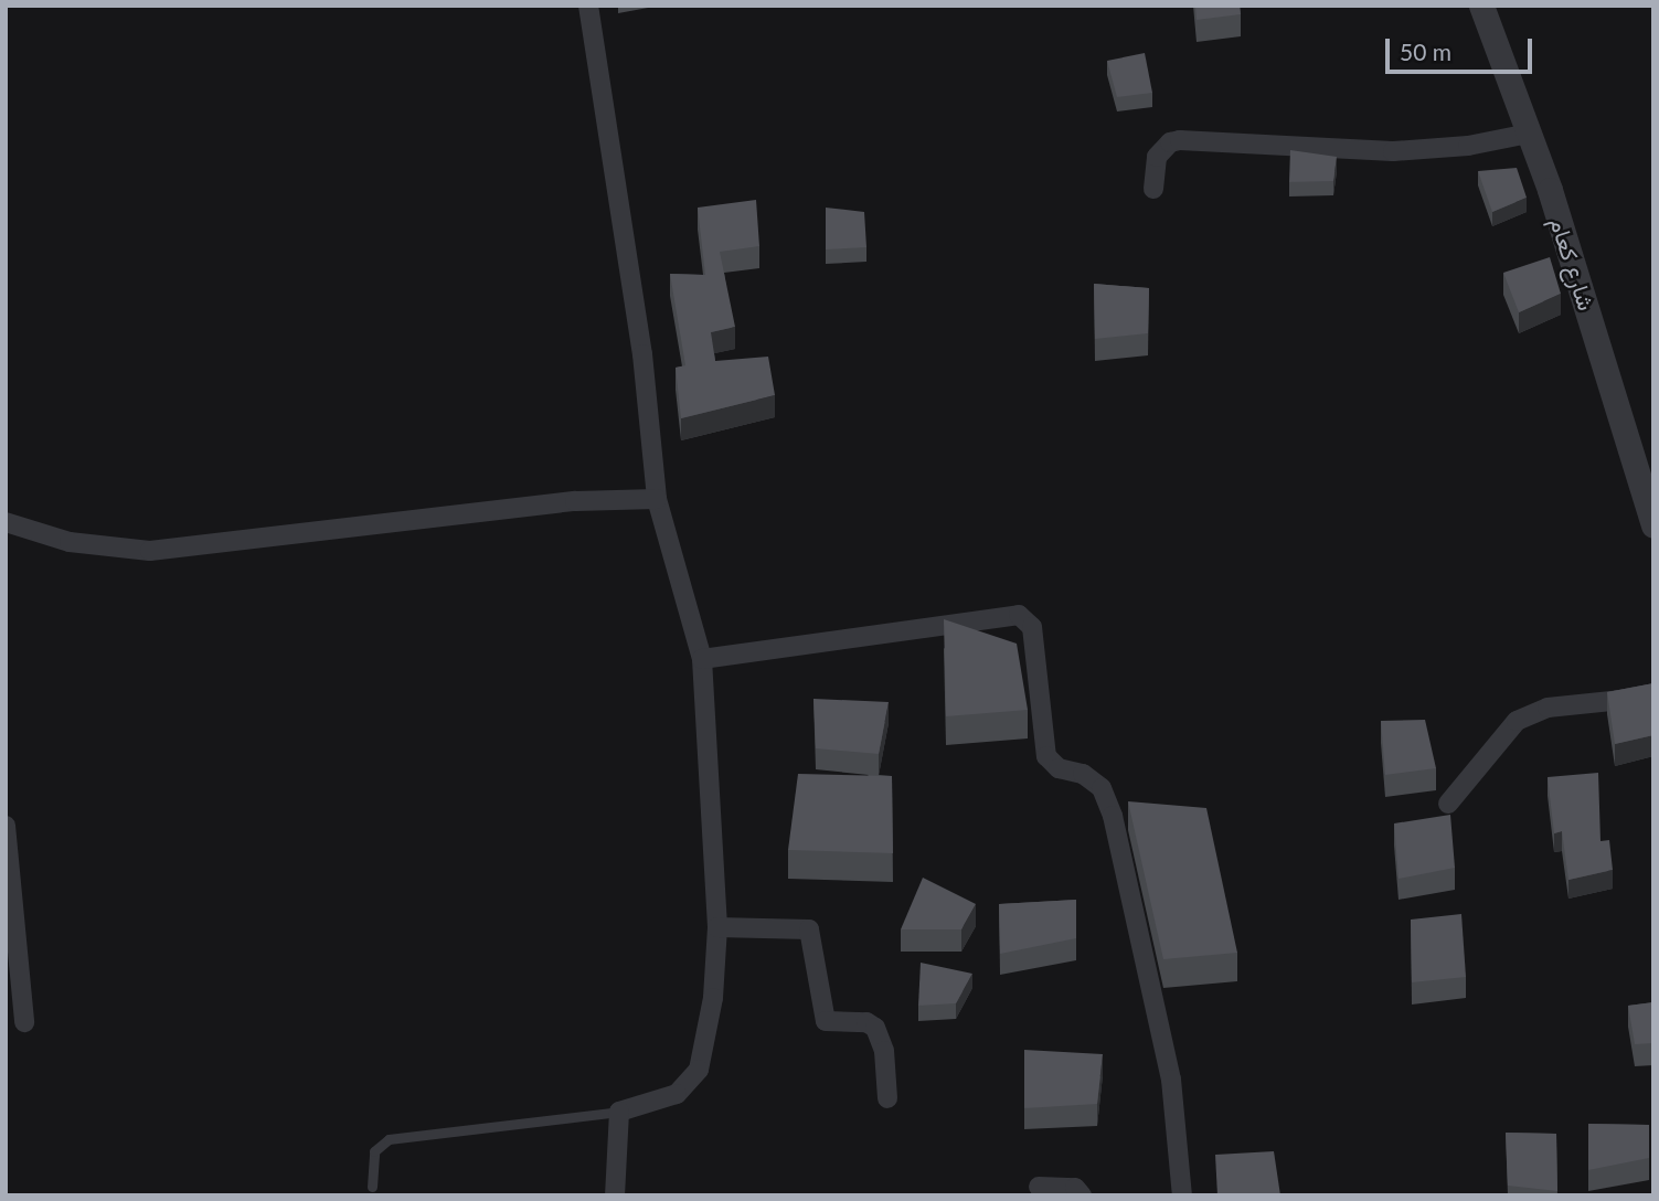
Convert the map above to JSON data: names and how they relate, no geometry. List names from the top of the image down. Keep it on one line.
{"streets":{"street":["شارع كعام"]},"scale_bar":"50 m"}
